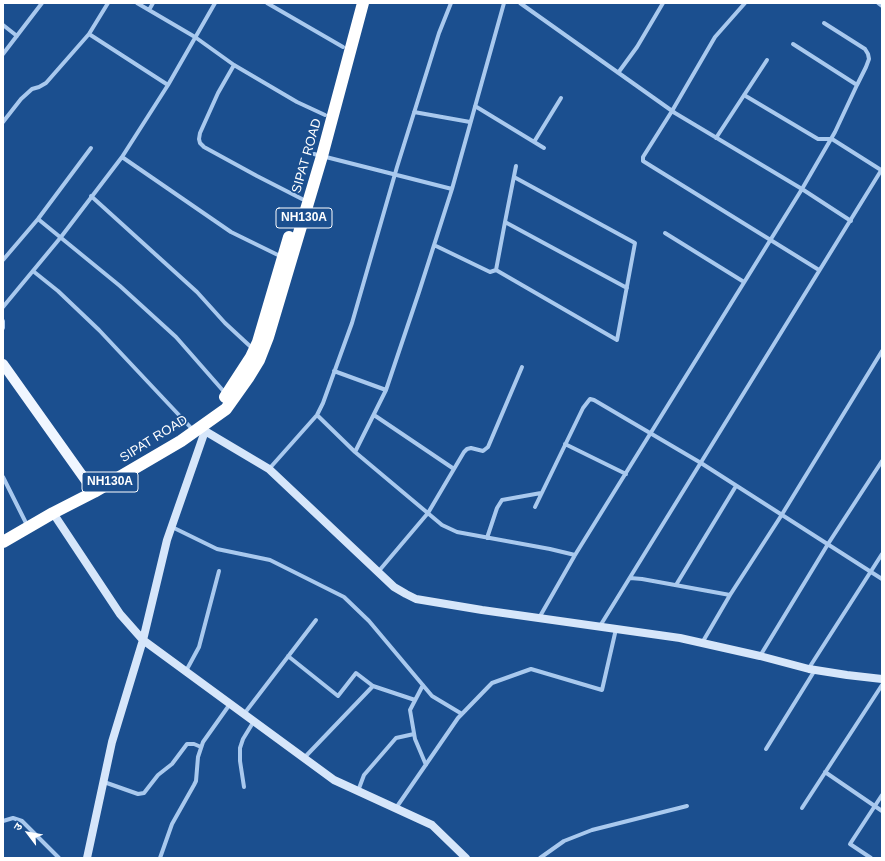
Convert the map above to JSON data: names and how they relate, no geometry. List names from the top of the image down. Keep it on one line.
{"streets":{"highway":["SIPAT ROAD","NH130A"]},"north":"top left"}
